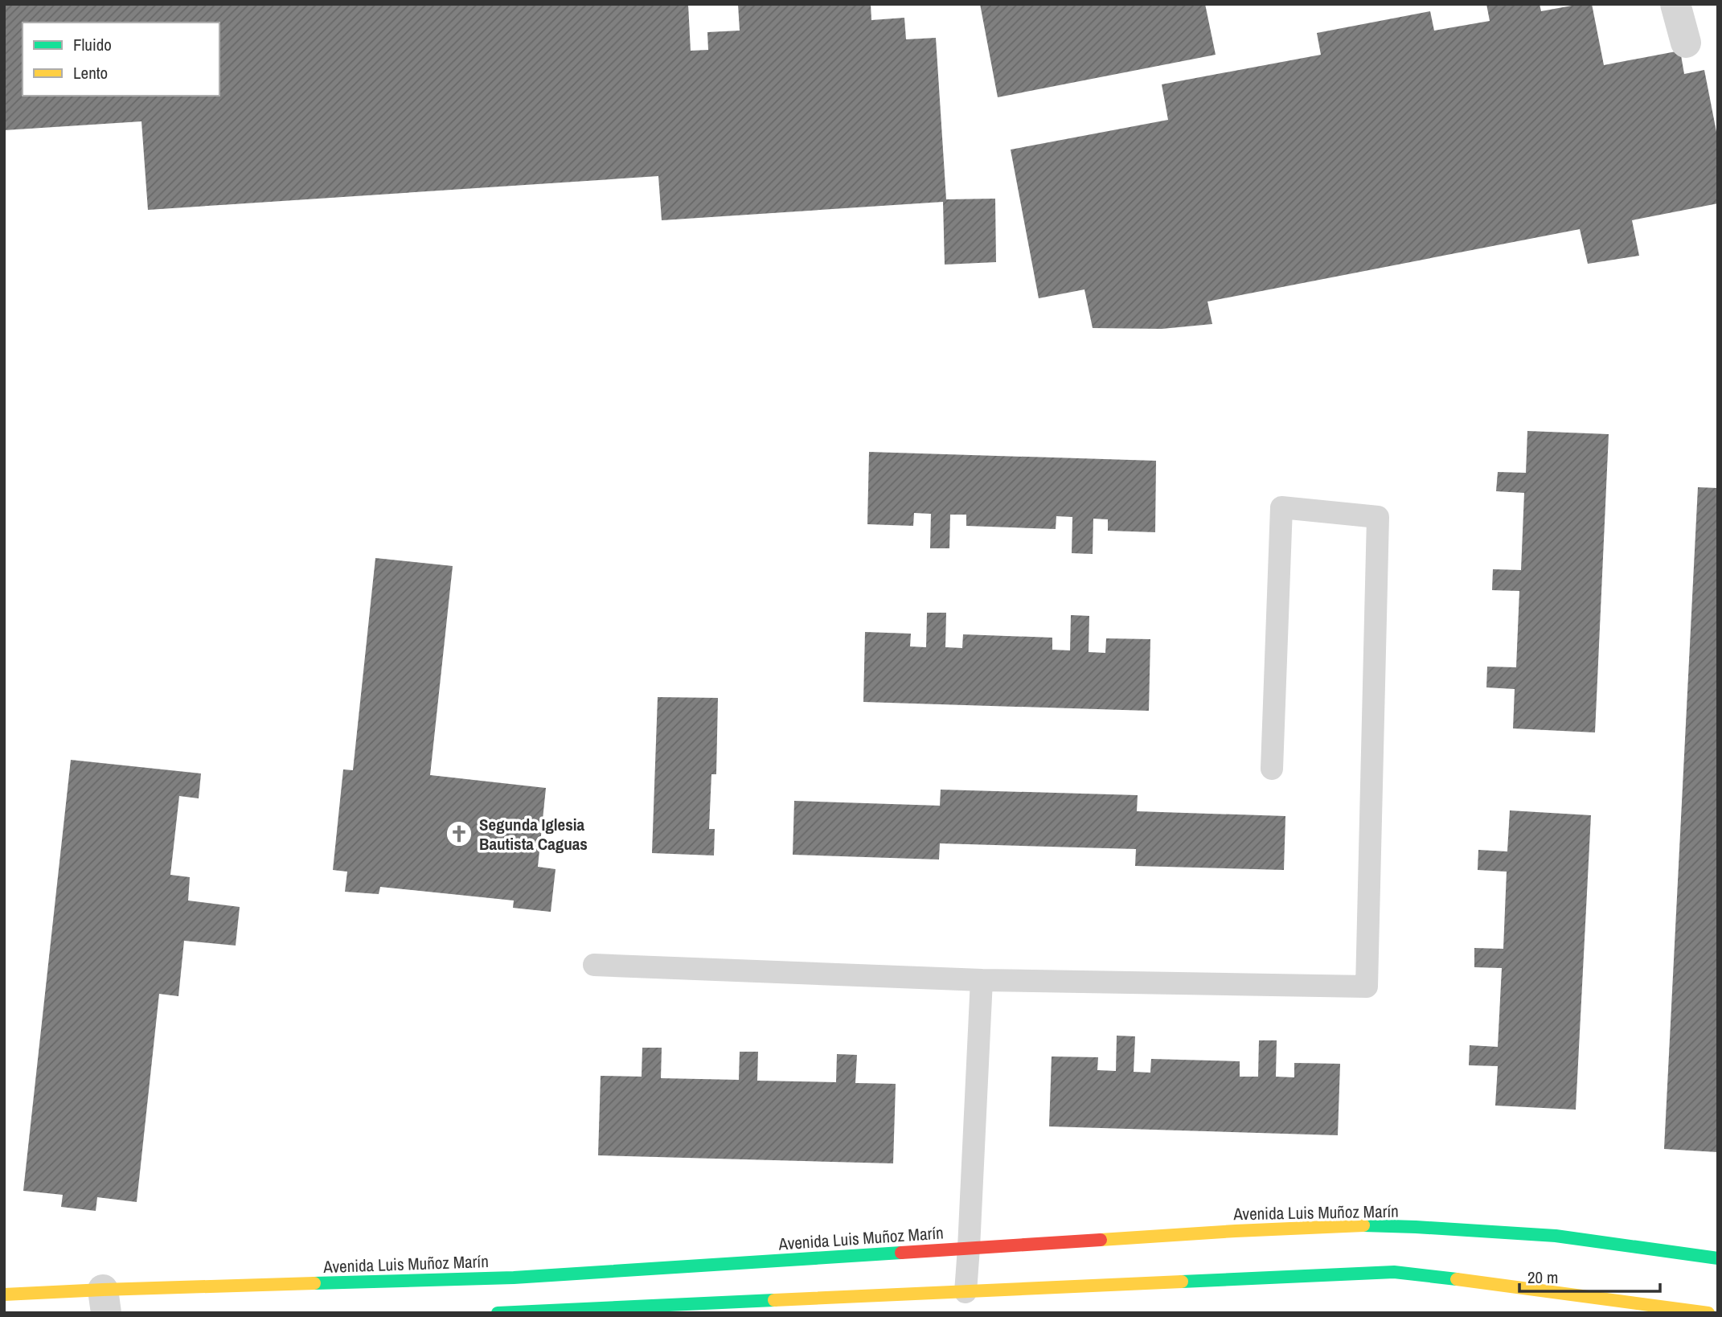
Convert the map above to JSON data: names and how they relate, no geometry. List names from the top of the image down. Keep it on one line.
{"streets":{"main road":["Avenida Luis Muñoz Marín"]},"places":{"church":["Segunda Iglesia Bautista Caguas"]},"legend":["Fluido","Lento"],"scale_bar":"20 m"}
